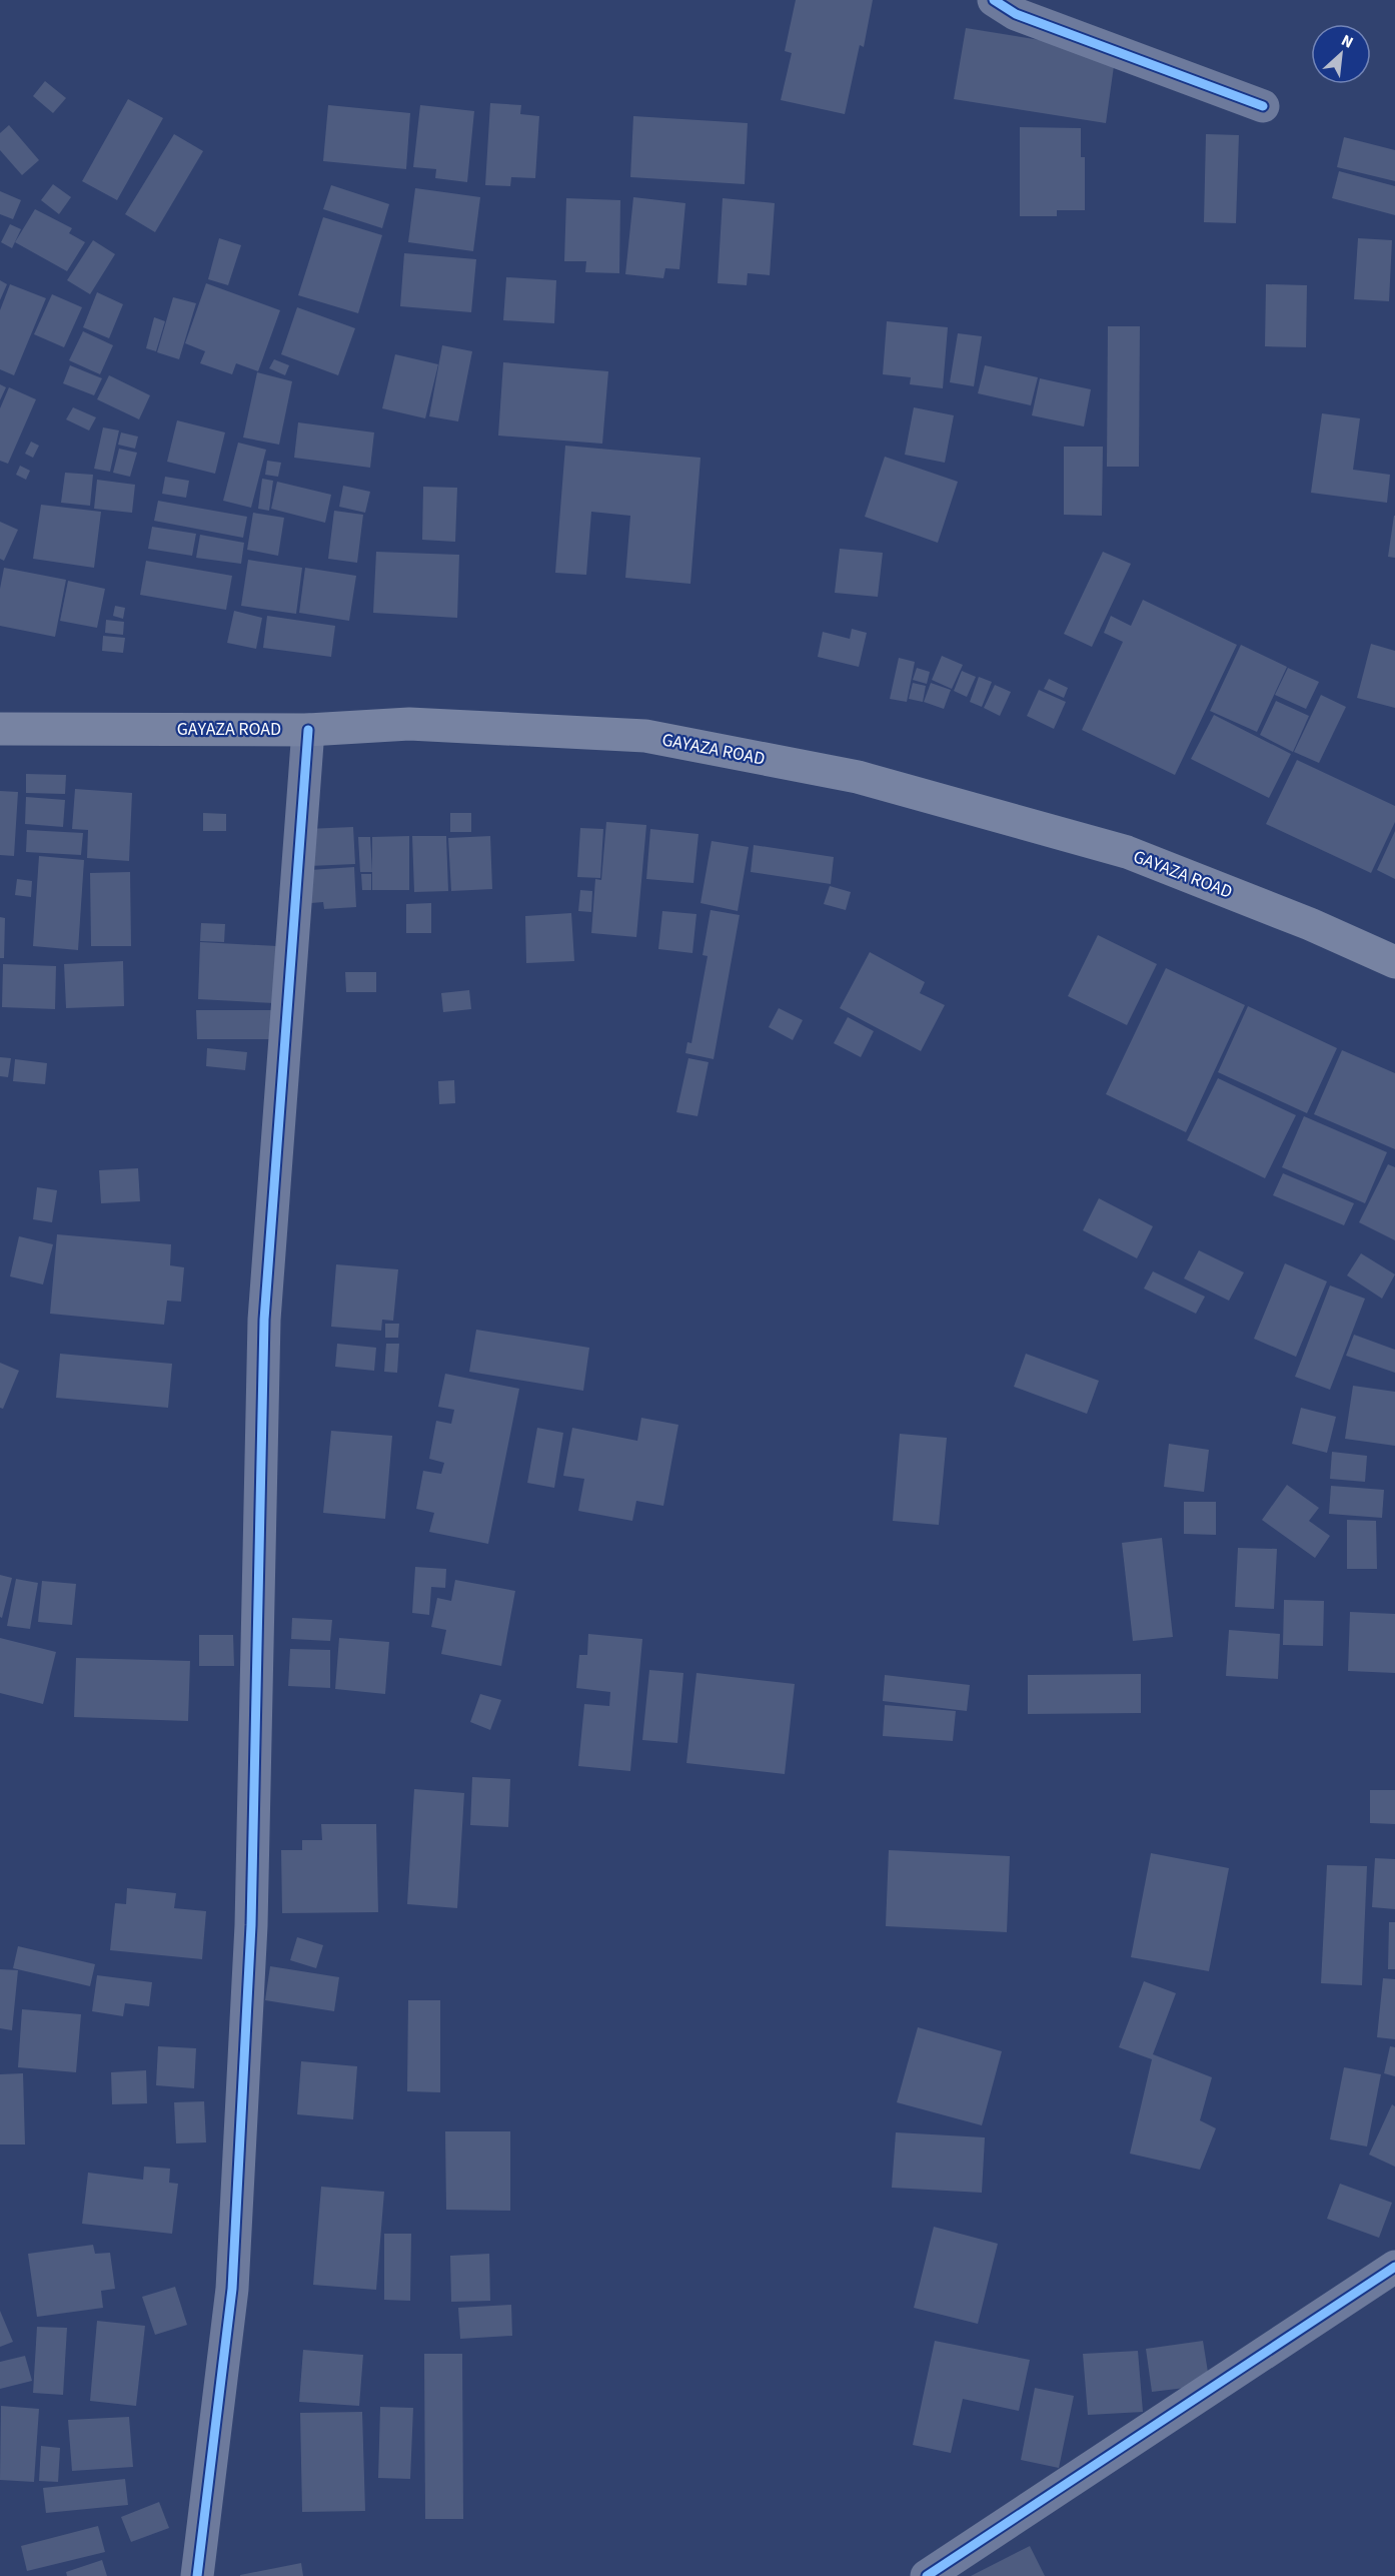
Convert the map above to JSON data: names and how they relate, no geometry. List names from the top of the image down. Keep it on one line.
{"streets":{"main road":["GAYAZA ROAD"]},"north":"top right"}
